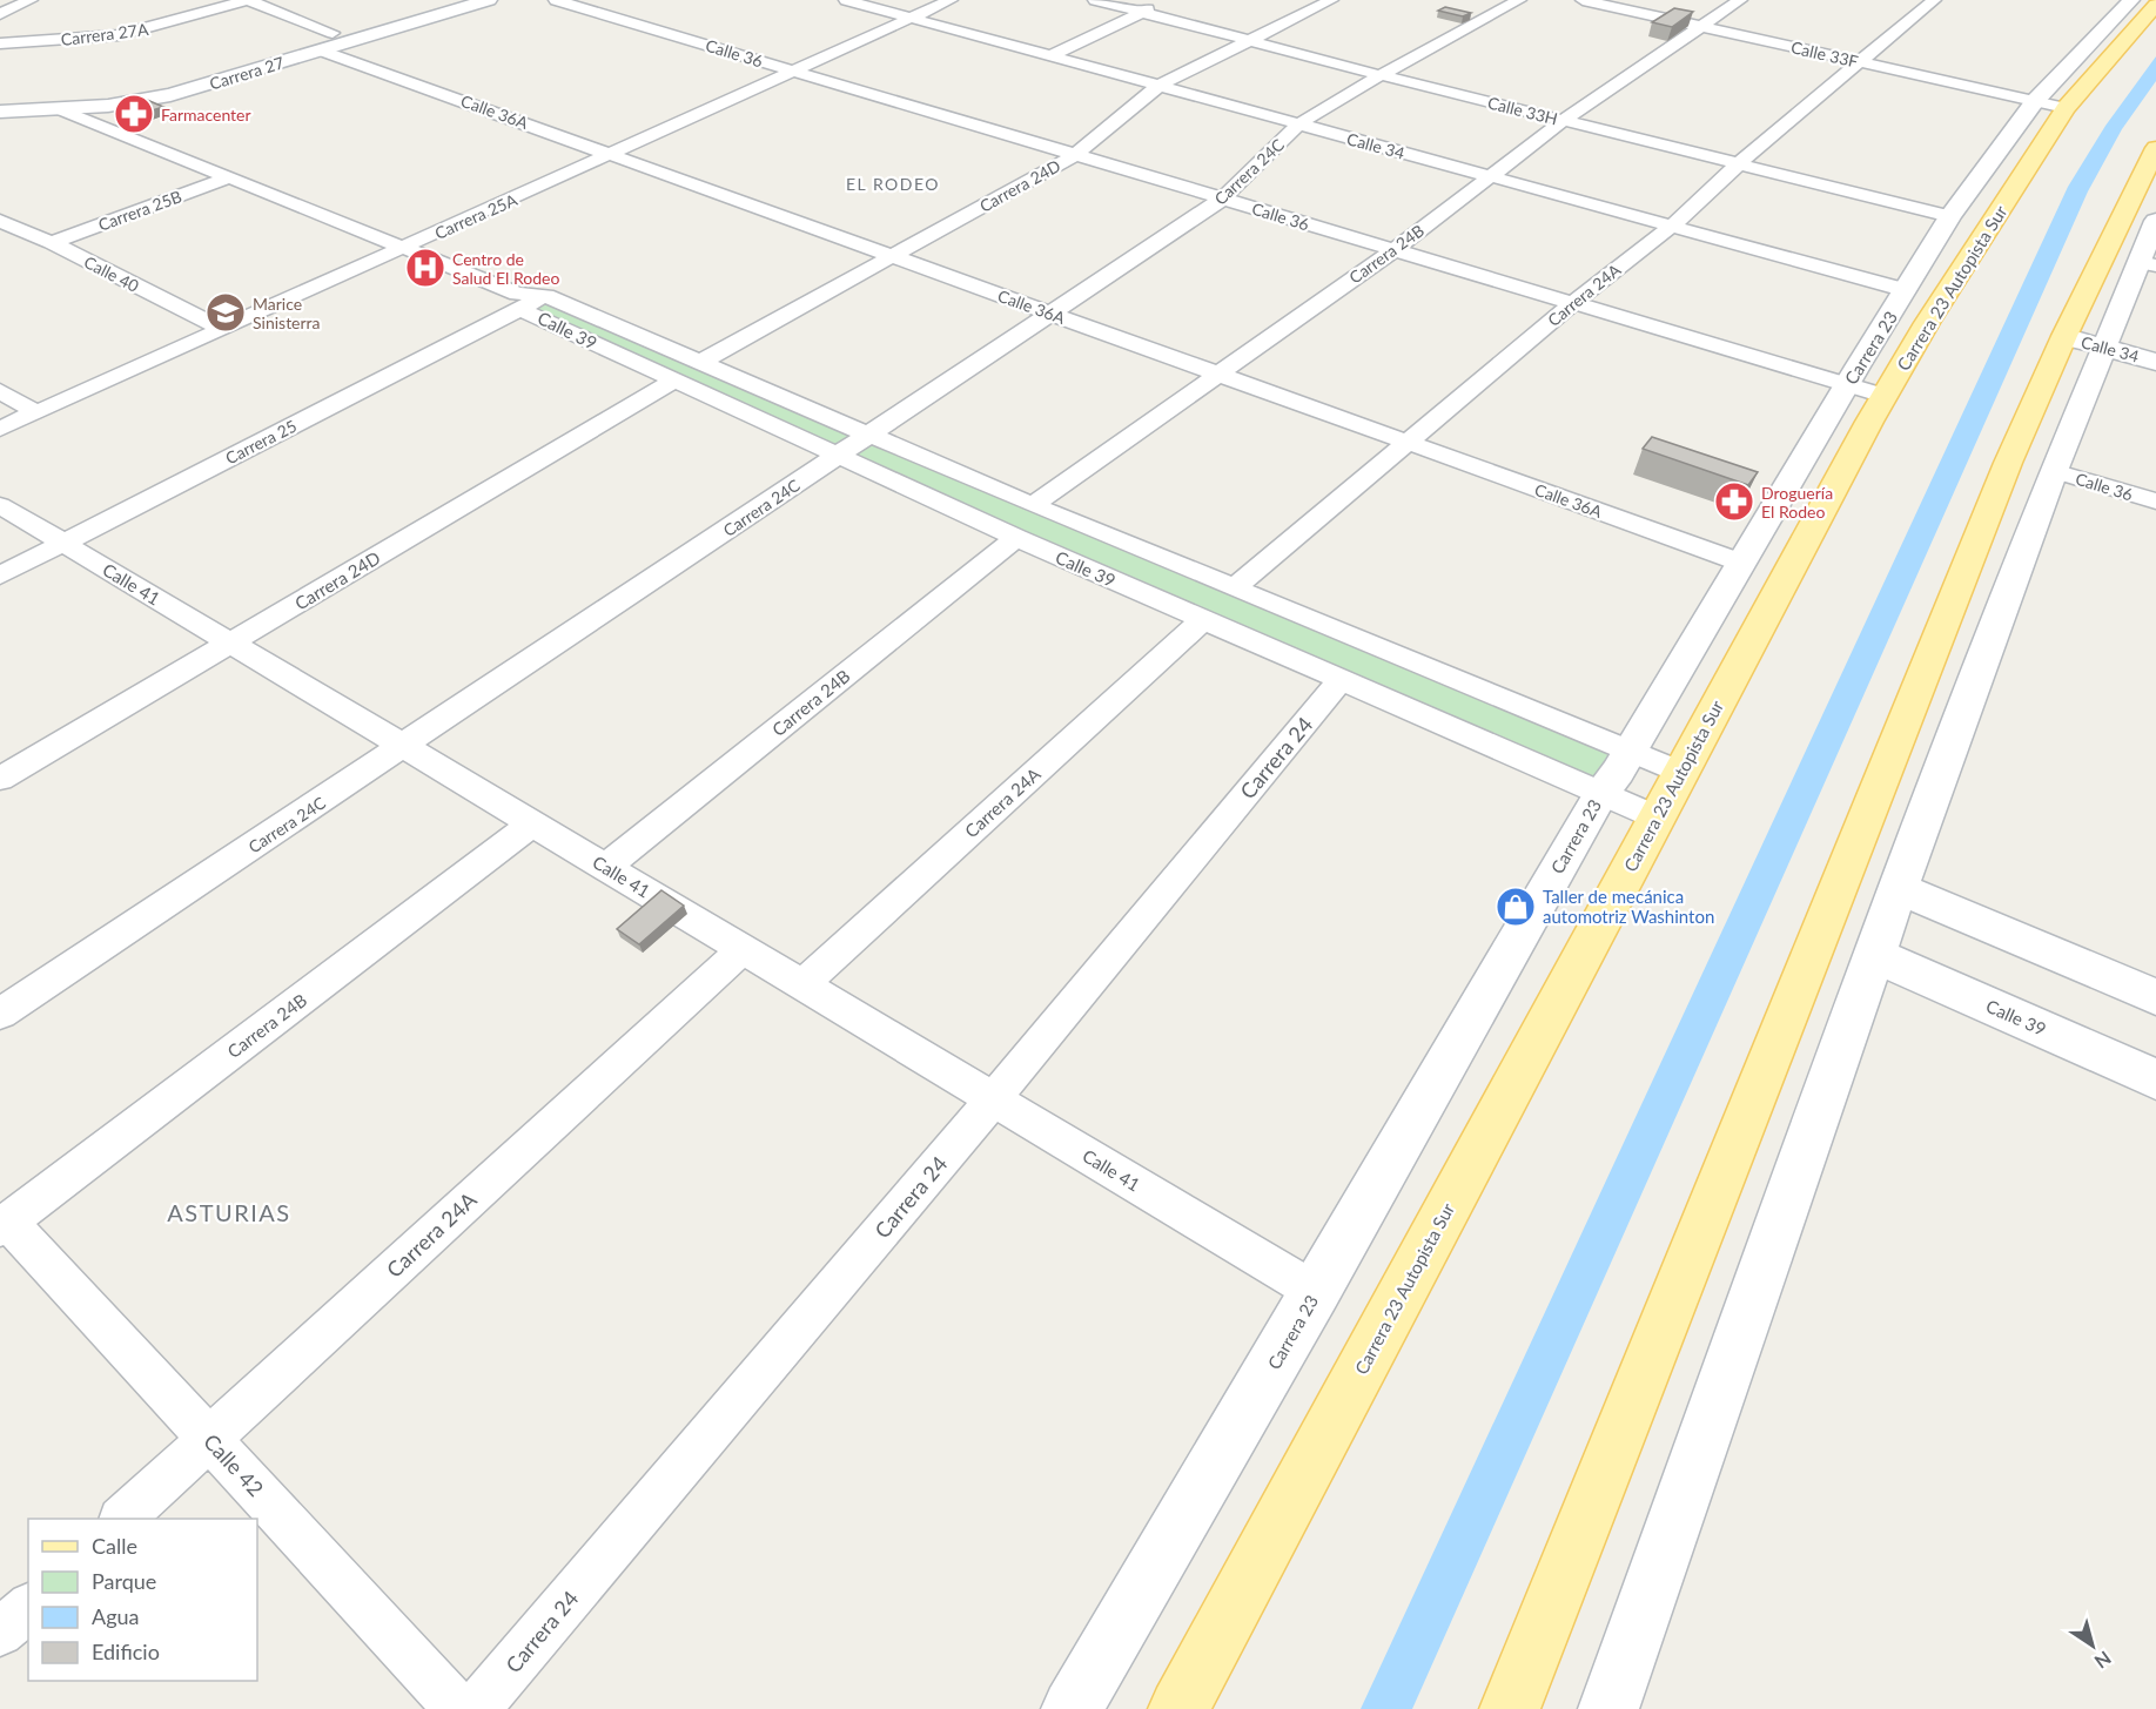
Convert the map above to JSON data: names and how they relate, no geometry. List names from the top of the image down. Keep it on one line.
{"streets":{"main road":["Carrera 23 Autopista Sur"],"street":["Carrera 27A","Calle 36","Calle 33F","Carrera 27","Calle 33H","Calle 36A","Calle 34","Carrera 24C","Carrera 24D","Carrera 25B","Carrera 25A","Carrera 24B","Calle 40","Carrera 24A","Calle 39","Carrera 23","Carrera 25","Calle 41","Carrera 24","Calle 42"]},"crossings":[["Carrera 27A","Calle 36A"],["Calle 36","Carrera 24C"],["Calle 36","Carrera 24D"],["Calle 36","Carrera 25A"],["Calle 36","Carrera 24B"],["Calle 36","Carrera 23 Autopista Sur"],["Calle 36","Carrera 24A"],["Calle 36","Carrera 23"],["Calle 33F","Carrera 24B"],["Calle 33F","Carrera 23 Autopista Sur"],["Calle 33F","Carrera 24A"],["Calle 33F","Carrera 23"],["Carrera 27","Calle 36A"],["Carrera 27","Calle 39"],["Calle 33H","Carrera 24C"],["Calle 33H","Carrera 24D"],["Calle 33H","Carrera 24B"],["Calle 33H","Carrera 24A"],["Calle 33H","Carrera 23"],["Calle 36A","Carrera 24C"],["Calle 36A","Carrera 24D"],["Calle 36A","Carrera 25A"],["Calle 36A","Carrera 24B"],["Calle 36A","Carrera 24A"],["Calle 36A","Carrera 23"],["Calle 34","Carrera 24C"],["Calle 34","Carrera 24D"],["Calle 34","Carrera 25A"],["Calle 34","Carrera 24B"],["Calle 34","Carrera 24A"],["Calle 34","Carrera 23"],["Carrera 24C","Calle 39"],["Carrera 24C","Calle 41"],["Carrera 24D","Calle 39"],["Carrera 24D","Calle 41"],["Carrera 25B","Calle 40"],["Carrera 25B","Calle 39"],["Carrera 25A","Calle 40"],["Carrera 25A","Calle 39"],["Carrera 24B","Calle 39"],["Carrera 24B","Calle 41"],["Carrera 24B","Calle 42"],["Carrera 23 Autopista Sur","Calle 39"],["Carrera 24A","Calle 39"],["Carrera 24A","Calle 41"],["Carrera 24A","Calle 42"],["Calle 39","Carrera 23"],["Calle 39","Carrera 25"],["Calle 39","Carrera 24"],["Carrera 23","Calle 41"],["Carrera 25","Calle 41"],["Calle 41","Carrera 24"]],"districts":["EL RODEO","ASTURIAS"],"places":{"pharmacy":["Farmacenter","Droguería El Rodeo"],"hospital":["Centro de Salud El Rodeo"],"school or university":["Marice Sinisterra"],"shop":["Taller de mecánica automotriz Washinton"]},"legend":["Calle","Parque","Agua","Edificio"],"north":"bottom right"}
